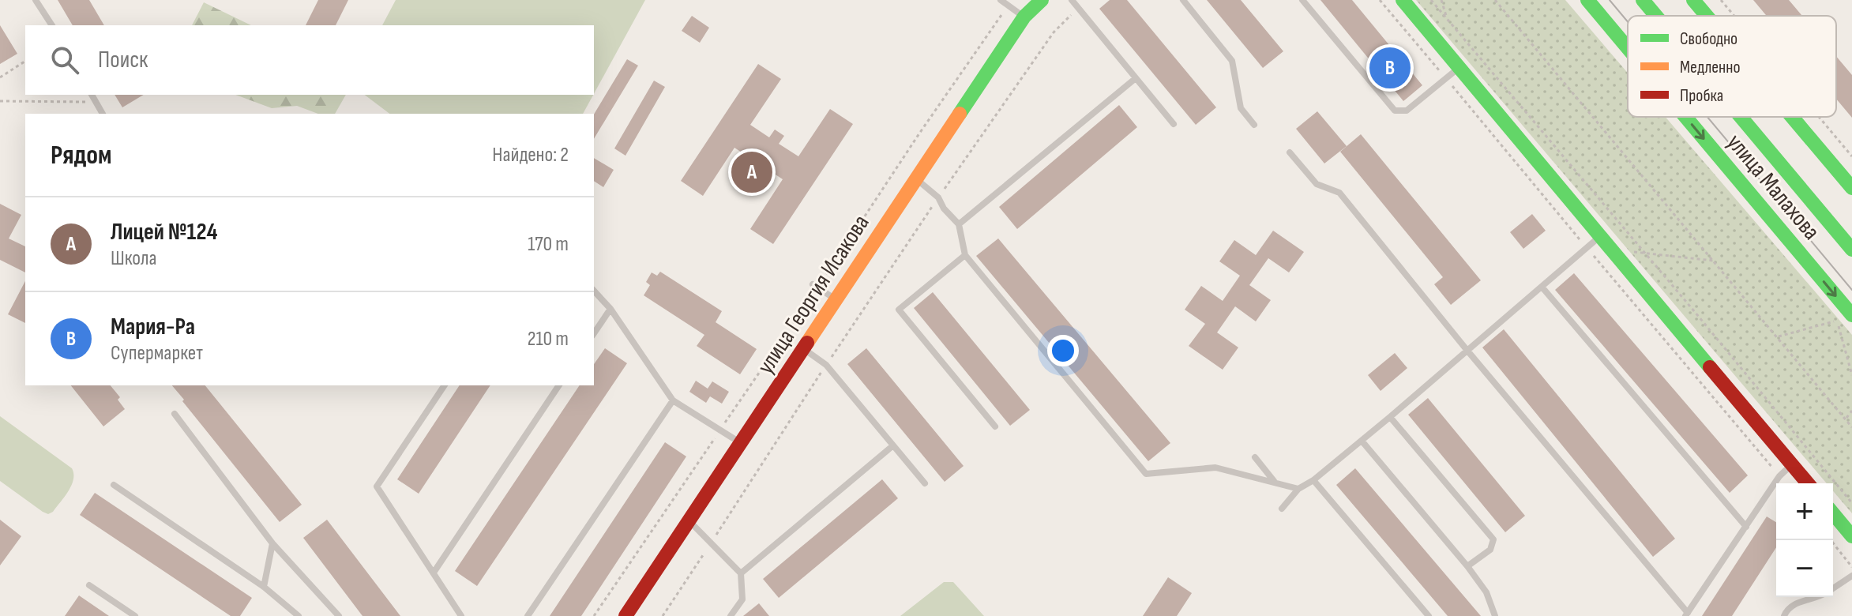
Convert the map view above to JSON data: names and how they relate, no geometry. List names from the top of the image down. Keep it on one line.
{"streets":{"street":["улица Малахова","улица Георгия Исакова"]},"legend":["Свободно","Медленно","Пробка"],"page":{"search":"Поиск","pins":["B","A"],"heading":["Рядом","Найдено: 2"],"list":[{"mark":"A","name":"Лицей №124","note":"Школа","value":"170 m"},{"mark":"B","name":"Мария-Ра","note":"Супермаркет","value":"210 m"}],"map_buttons":["+","−"]}}
